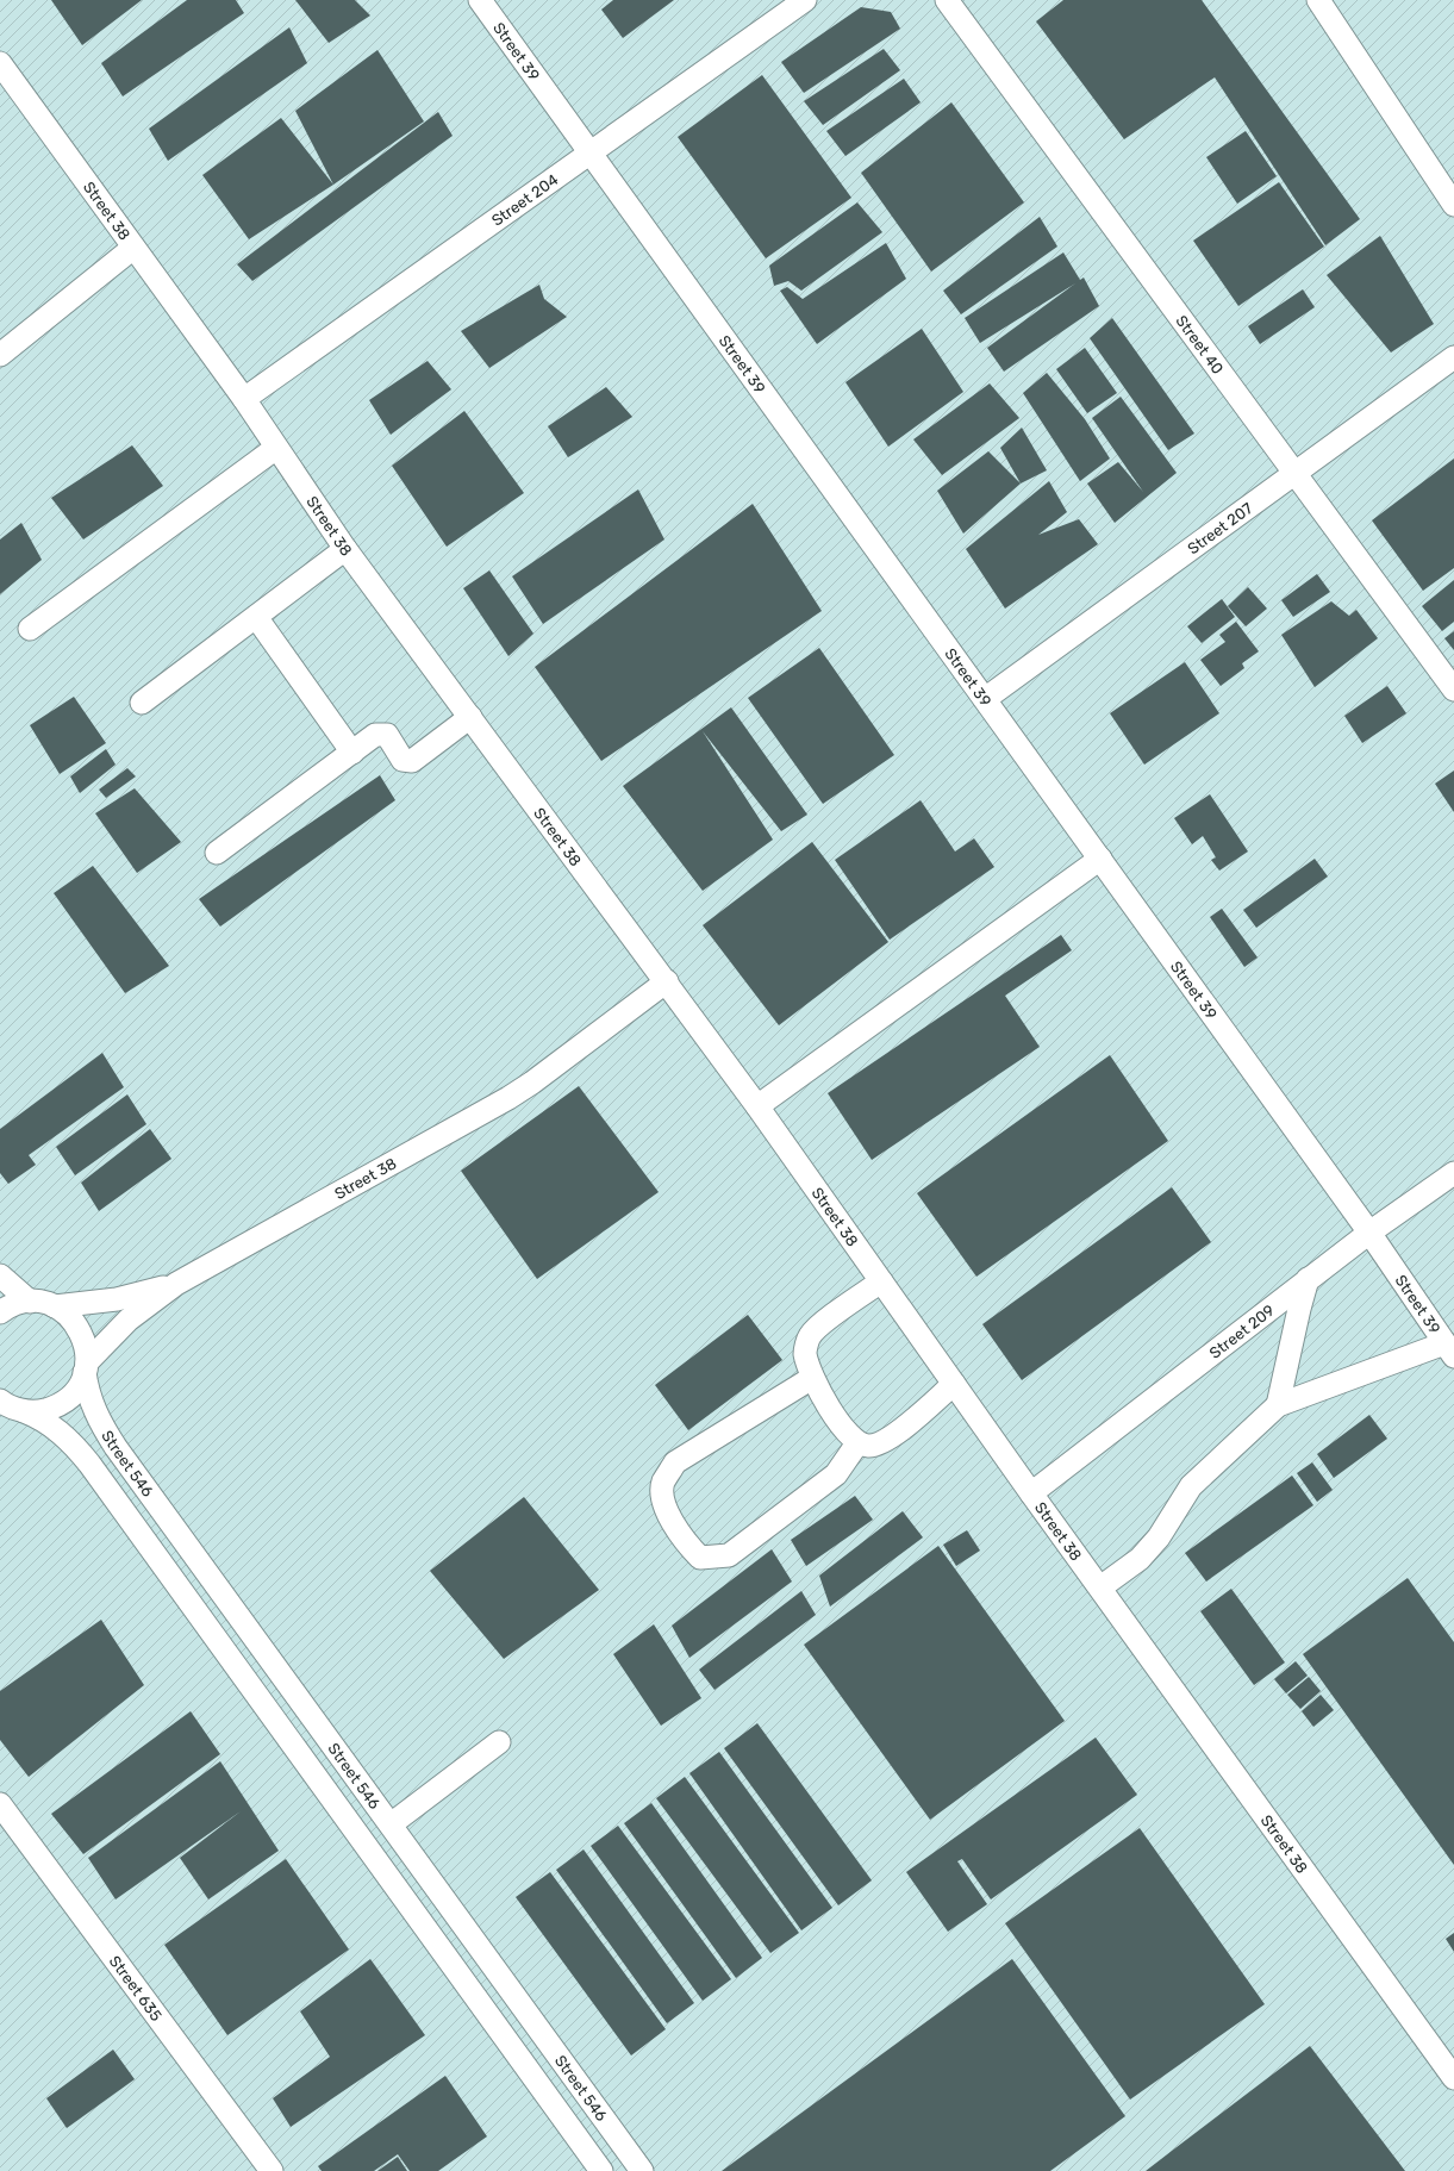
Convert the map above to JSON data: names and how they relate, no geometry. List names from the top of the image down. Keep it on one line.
{"streets":{"street":["Street 39","Street 204","Street 38","Street 40","Street 207","Street 209","Street 546","Street 635"]},"crossings":[["Street 39","Street 204"],["Street 39","Street 207"],["Street 39","Street 209"],["Street 204","Street 38"],["Street 38","Street 209"],["Street 38","Street 546"],["Street 40","Street 207"]]}
